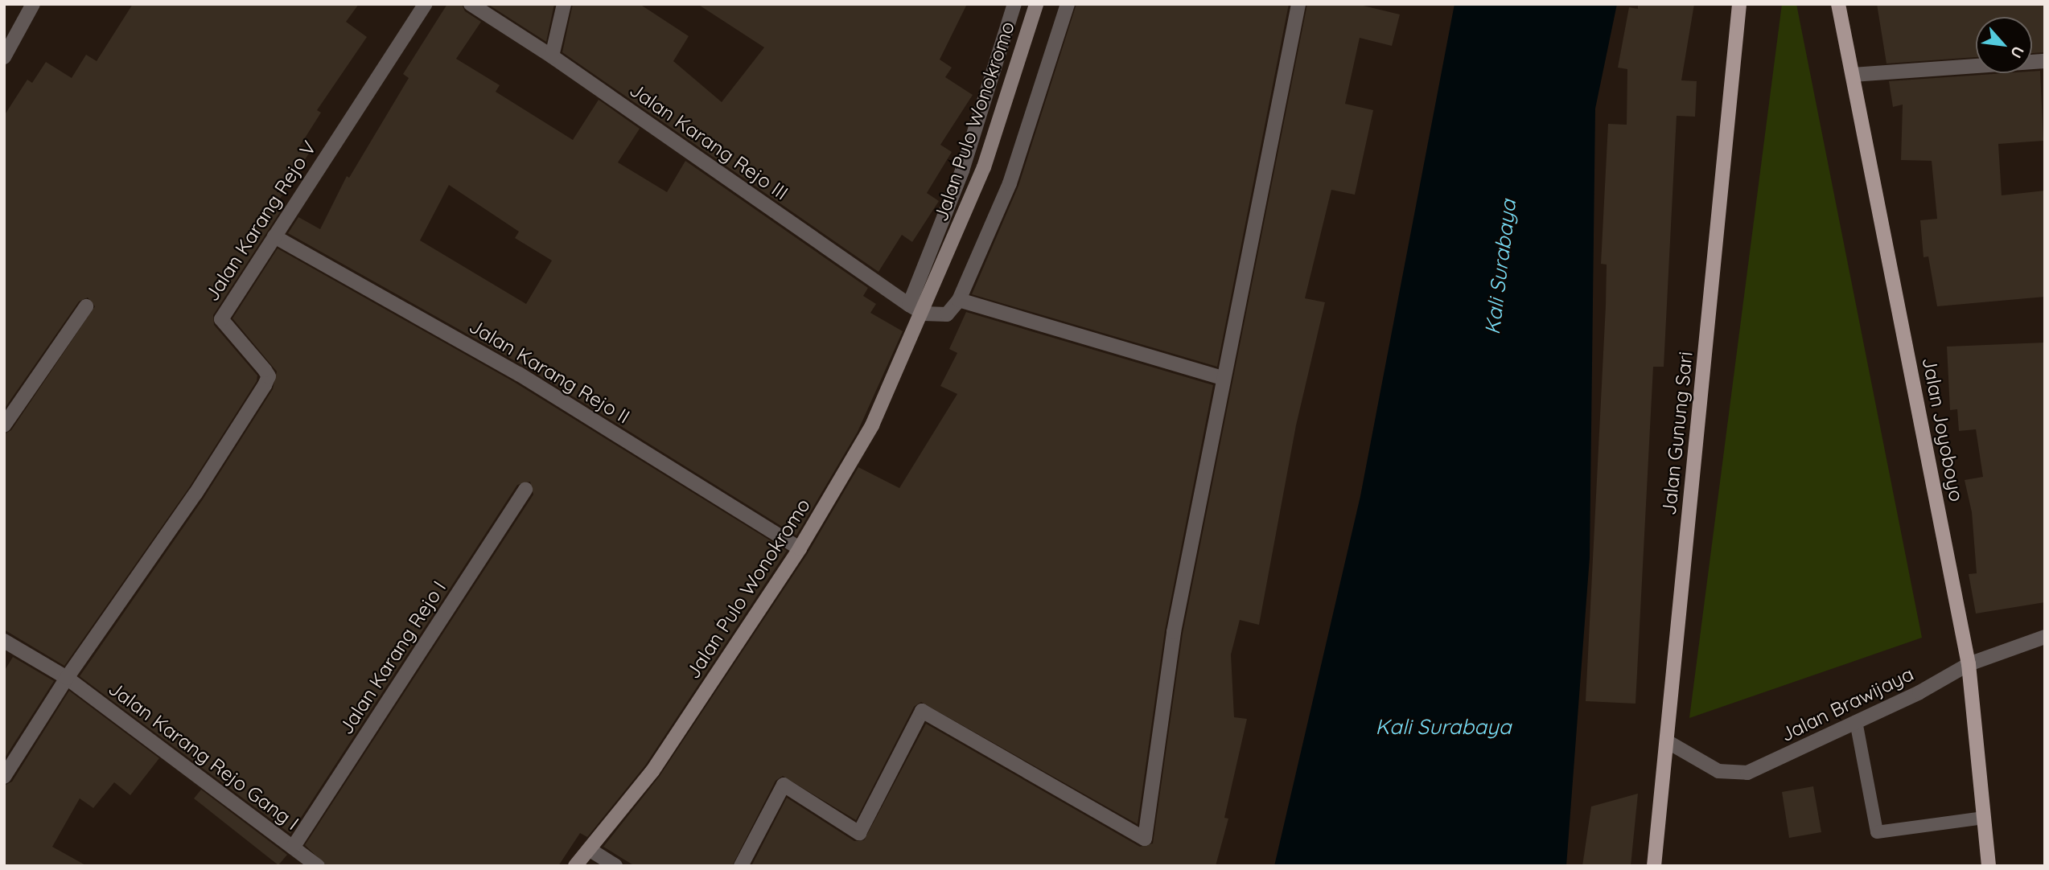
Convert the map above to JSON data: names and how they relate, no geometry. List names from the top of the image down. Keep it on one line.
{"streets":{"main road":["Jalan Pulo Wonokromo","Jalan Joyoboyo","Jalan Gunung Sari"],"street":["Jalan Karang Rejo III","Jalan Karang Rejo V","Jalan Karang Rejo II","Jalan Karang Rejo I","Jalan Brawijaya","Jalan Karang Rejo Gang I"]},"crossings":[["Jalan Pulo Wonokromo","Jalan Karang Rejo III"],["Jalan Pulo Wonokromo","Jalan Karang Rejo II"],["Jalan Karang Rejo V","Jalan Karang Rejo II"],["Jalan Karang Rejo V","Jalan Karang Rejo Gang I"],["Jalan Joyoboyo","Jalan Brawijaya"],["Jalan Gunung Sari","Jalan Brawijaya"],["Jalan Karang Rejo I","Jalan Karang Rejo Gang I"]],"water":["Kali Surabaya"],"north":"bottom right"}
